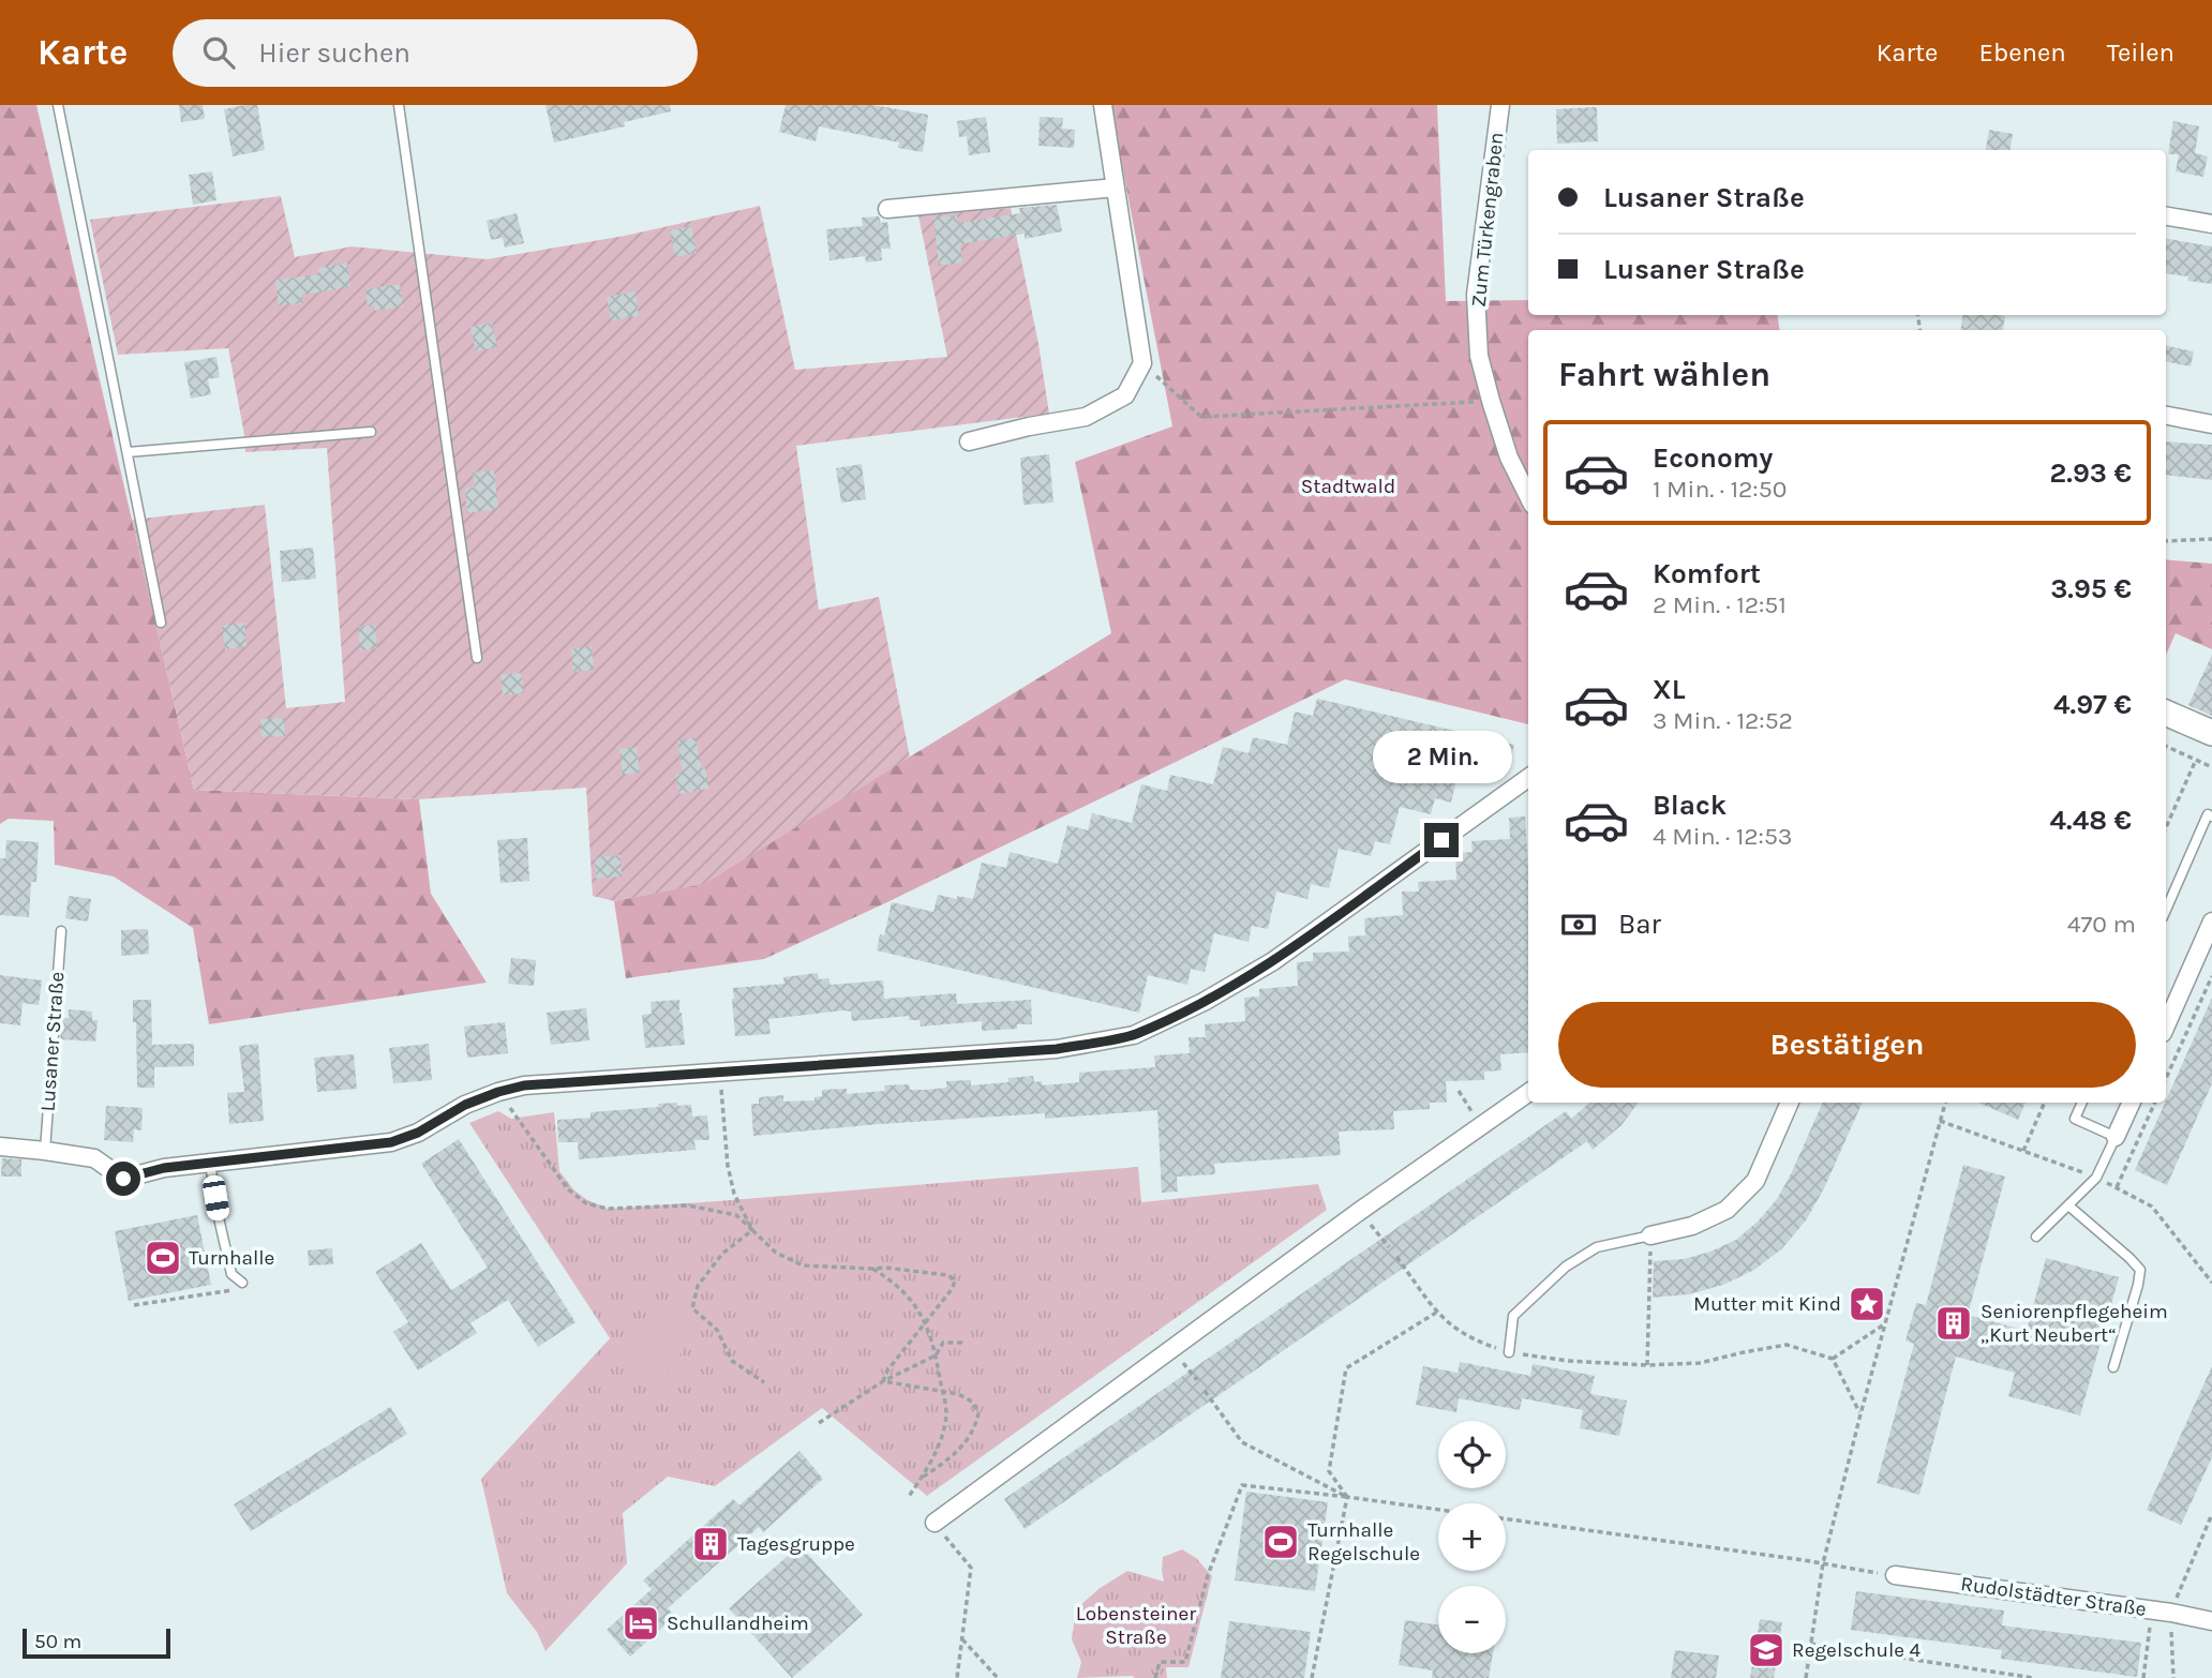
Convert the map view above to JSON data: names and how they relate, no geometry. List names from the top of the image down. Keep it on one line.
{"streets":{"street":["Zum Türkengraben","Rudolstädter Straße"],"lane":["Lusaner Straße"]},"parks":["Stadtwald","Lobensteiner Straße"],"places":{"sports":["Turnhalle","Turnhalle Regelschule"],"place":["Mutter mit Kind"],"building":["Seniorenpflegeheim „Kurt Neubert“","Tagesgruppe"],"hotel":["Schullandheim"],"school or university":["Regelschule 4"]},"scale_bar":"50 m","page":{"header":"Karte","search":"Hier suchen","nav":["Karte","Ebenen","Teilen"],"banner":["Lusaner Straße","Lusaner Straße"],"heading":"Fahrt wählen","list":[{"name":"Economy","note":"1 Min. · 12:50","value":"2.93 €"},{"name":"Komfort","note":"2 Min. · 12:51","value":"3.95 €"},{"name":"XL","note":"3 Min. · 12:52","value":"4.97 €"},{"name":"Black","note":"4 Min. · 12:53","value":"4.48 €"}],"bubble":"2 Min.","pay":["Bar","470 m"],"buttons":"Bestätigen","map_buttons":["+","−"],"scale":"50 m"}}
